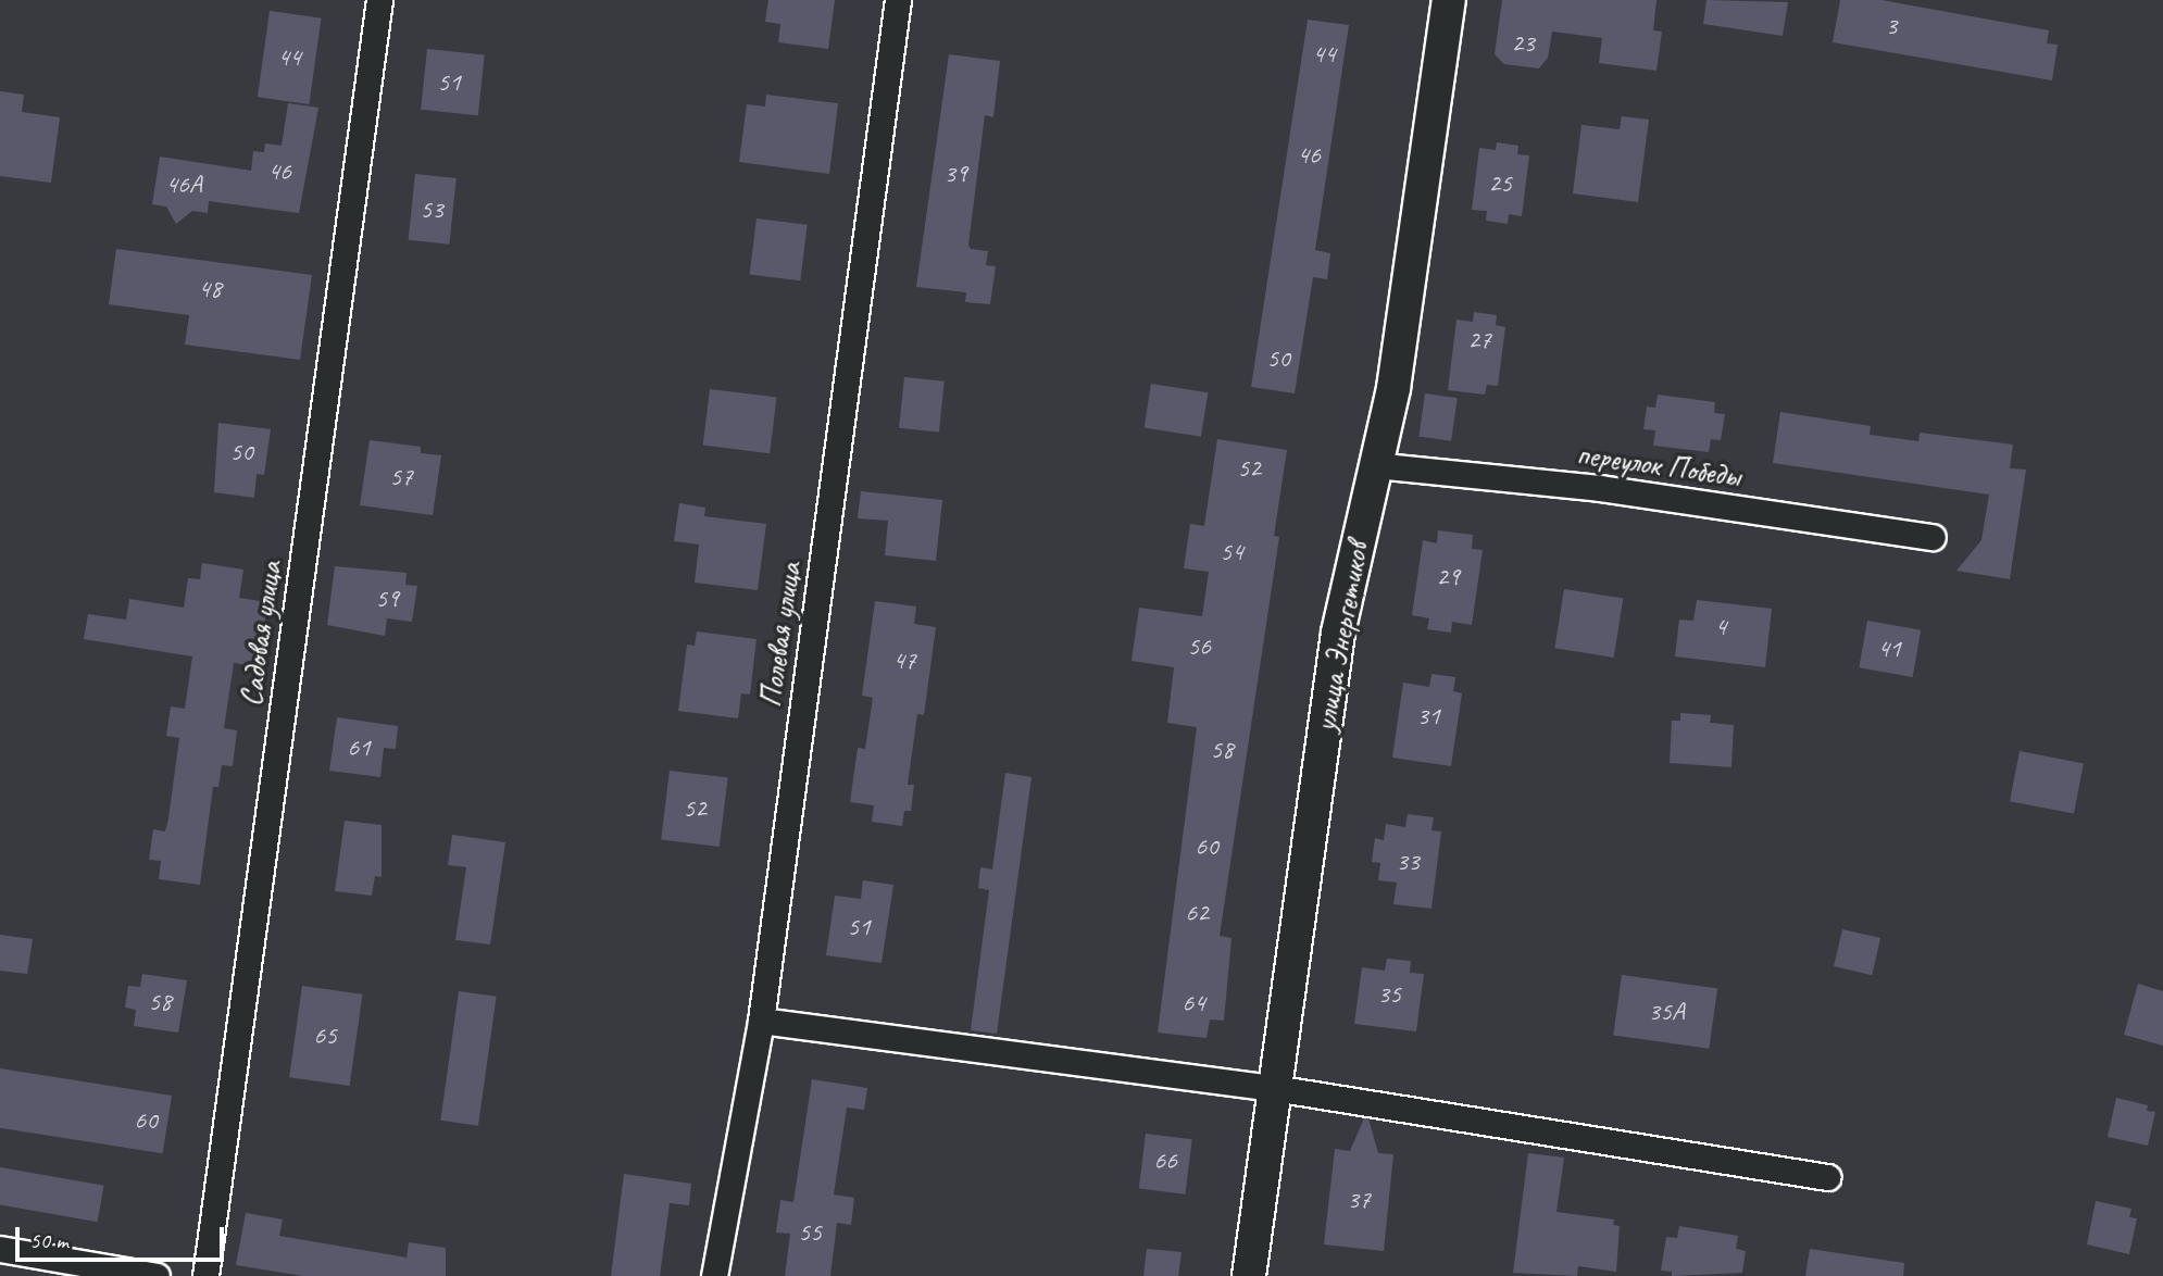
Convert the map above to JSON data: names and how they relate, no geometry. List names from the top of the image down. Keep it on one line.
{"streets":{"street":["переулок Победы","Садовая улица","Полевая улица","улица Энергетиков"]},"crossings":[["переулок Победы","улица Энергетиков"]],"house_numbers":["3","23","44","44","51","46","46","39","25","46А","53","48","27","50","50","52","57","54","29","59","4","56","41","47","31","61","58","52","60","33","62","51","35","58","64","35А","65","60","66","37","55"],"scale_bar":"50 m"}
